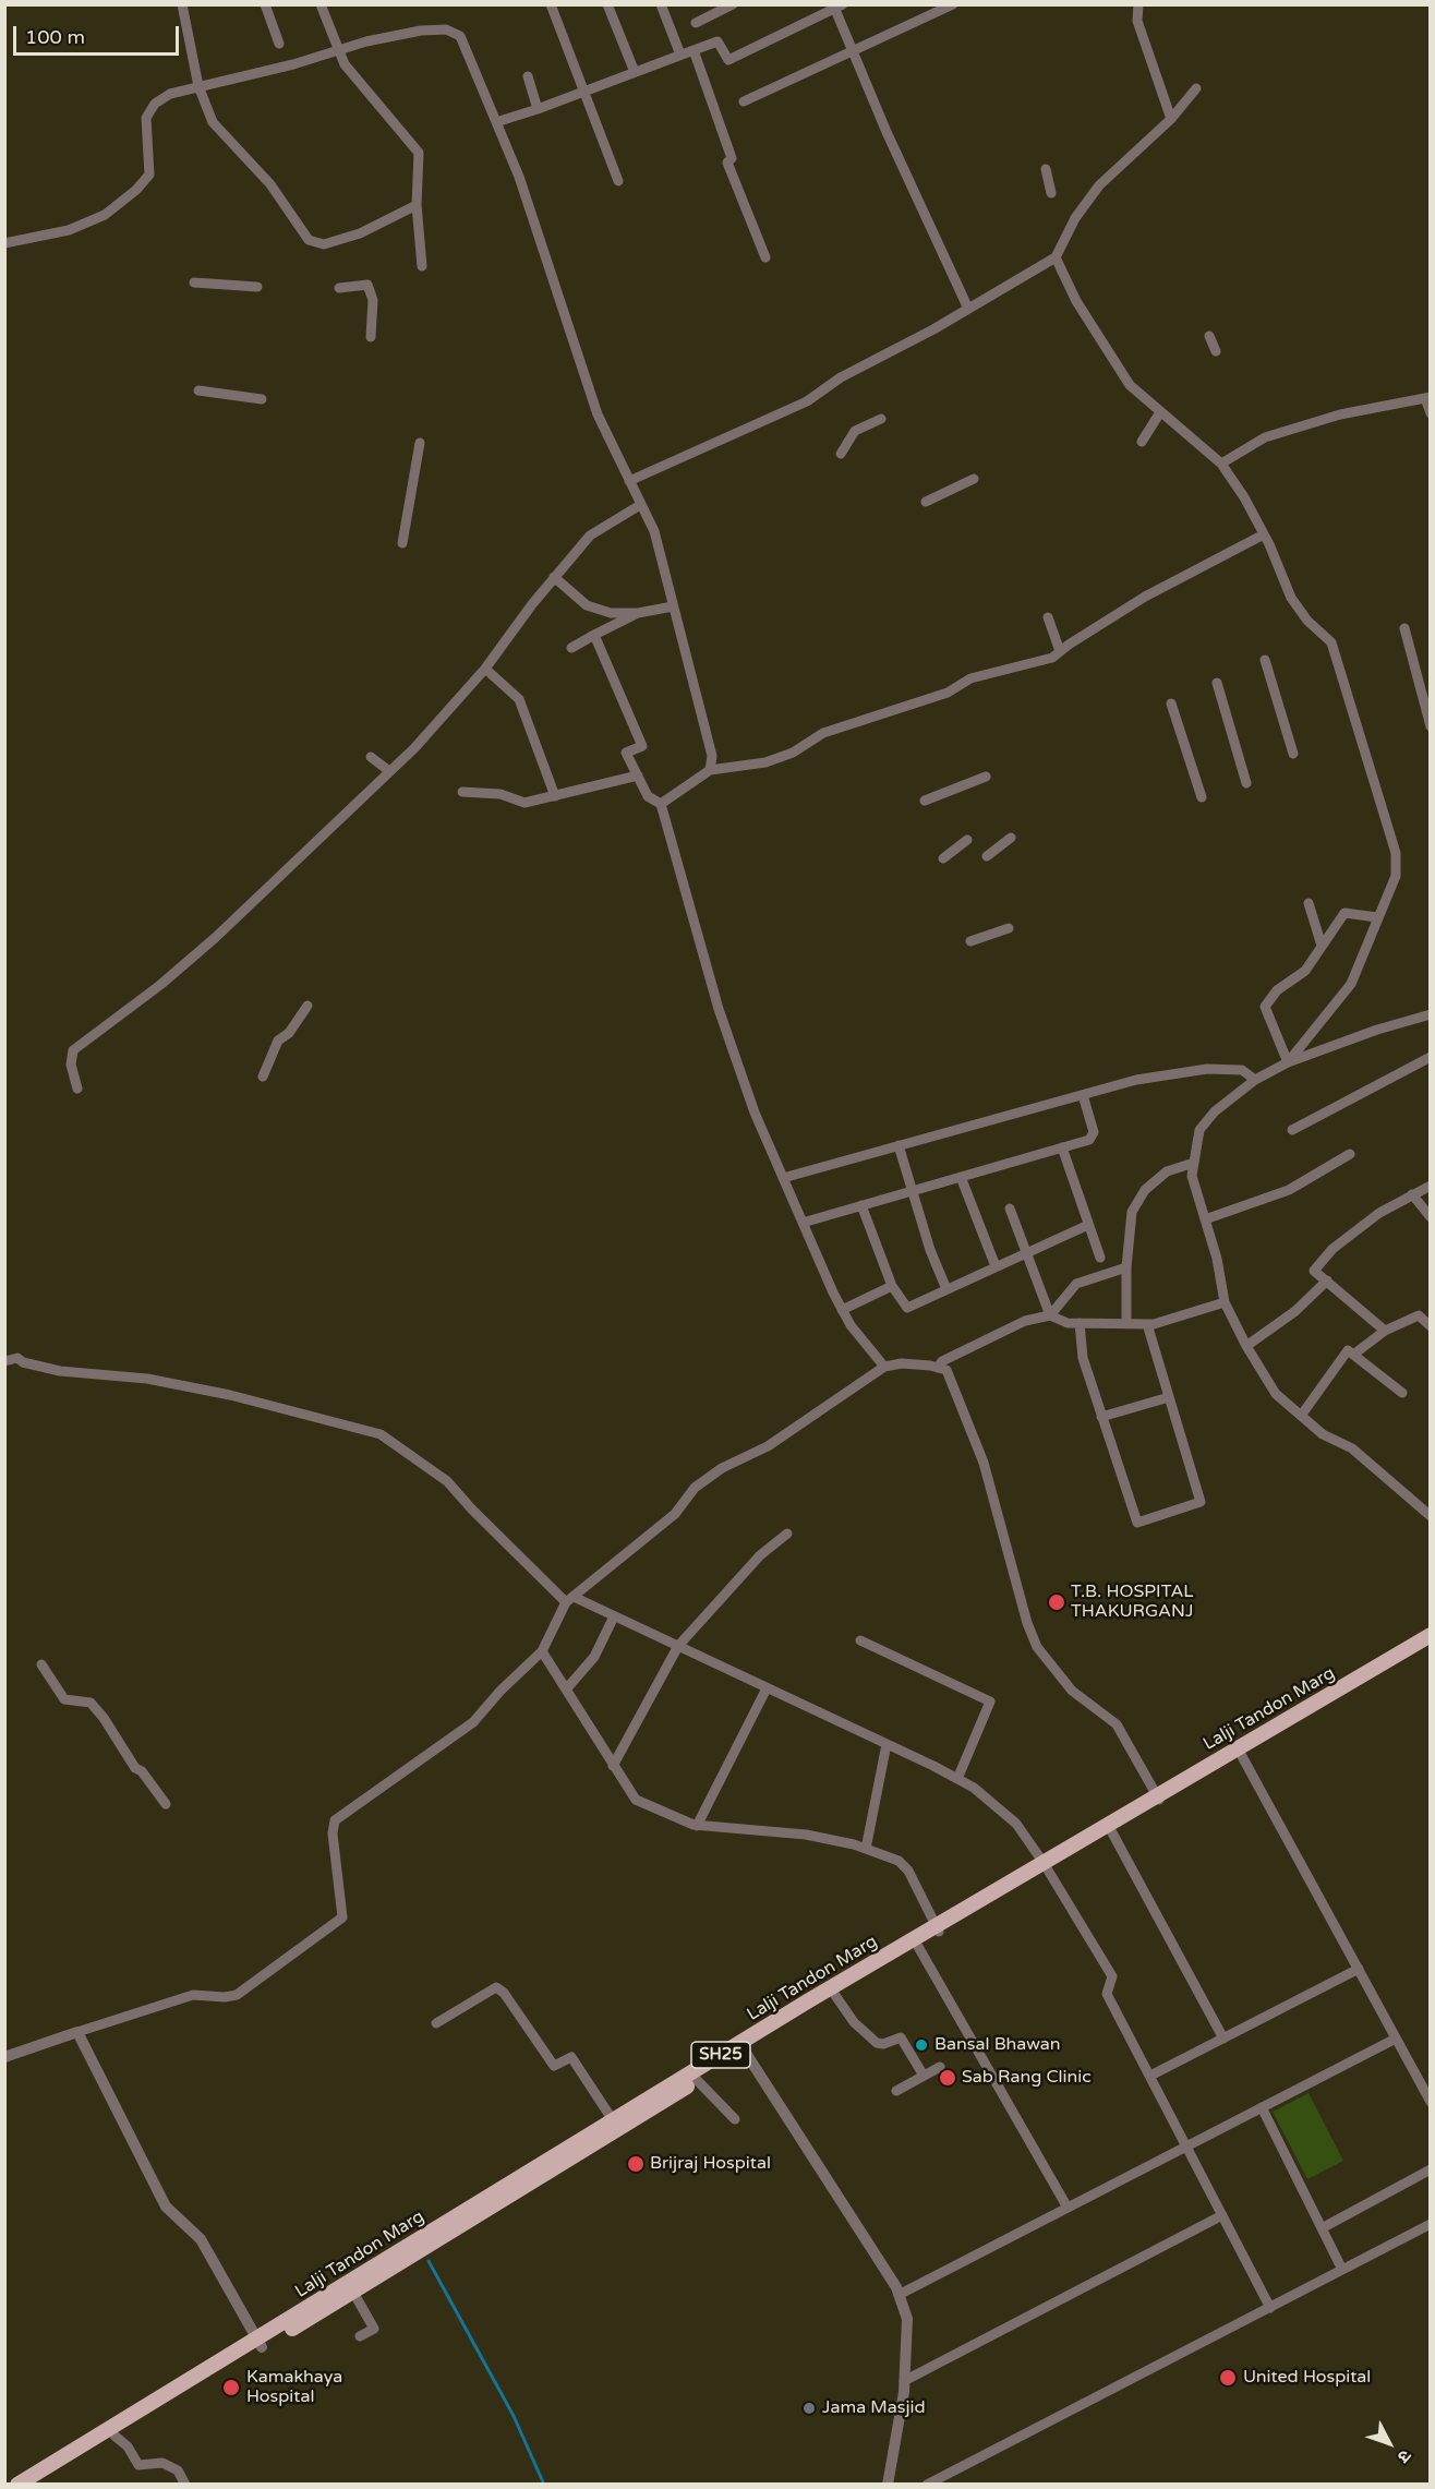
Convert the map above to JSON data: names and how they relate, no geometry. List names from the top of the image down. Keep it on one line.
{"streets":{"main road":["Lalji Tandon Marg","SH25"]},"places":["T.B. HOSPITAL THAKURGANJ","Bansal Bhawan","Sab Rang Clinic","Brijraj Hospital","United Hospital","Kamakhaya Hospital","Jama Masjid"],"scale_bar":"100 m","north":"bottom right"}
